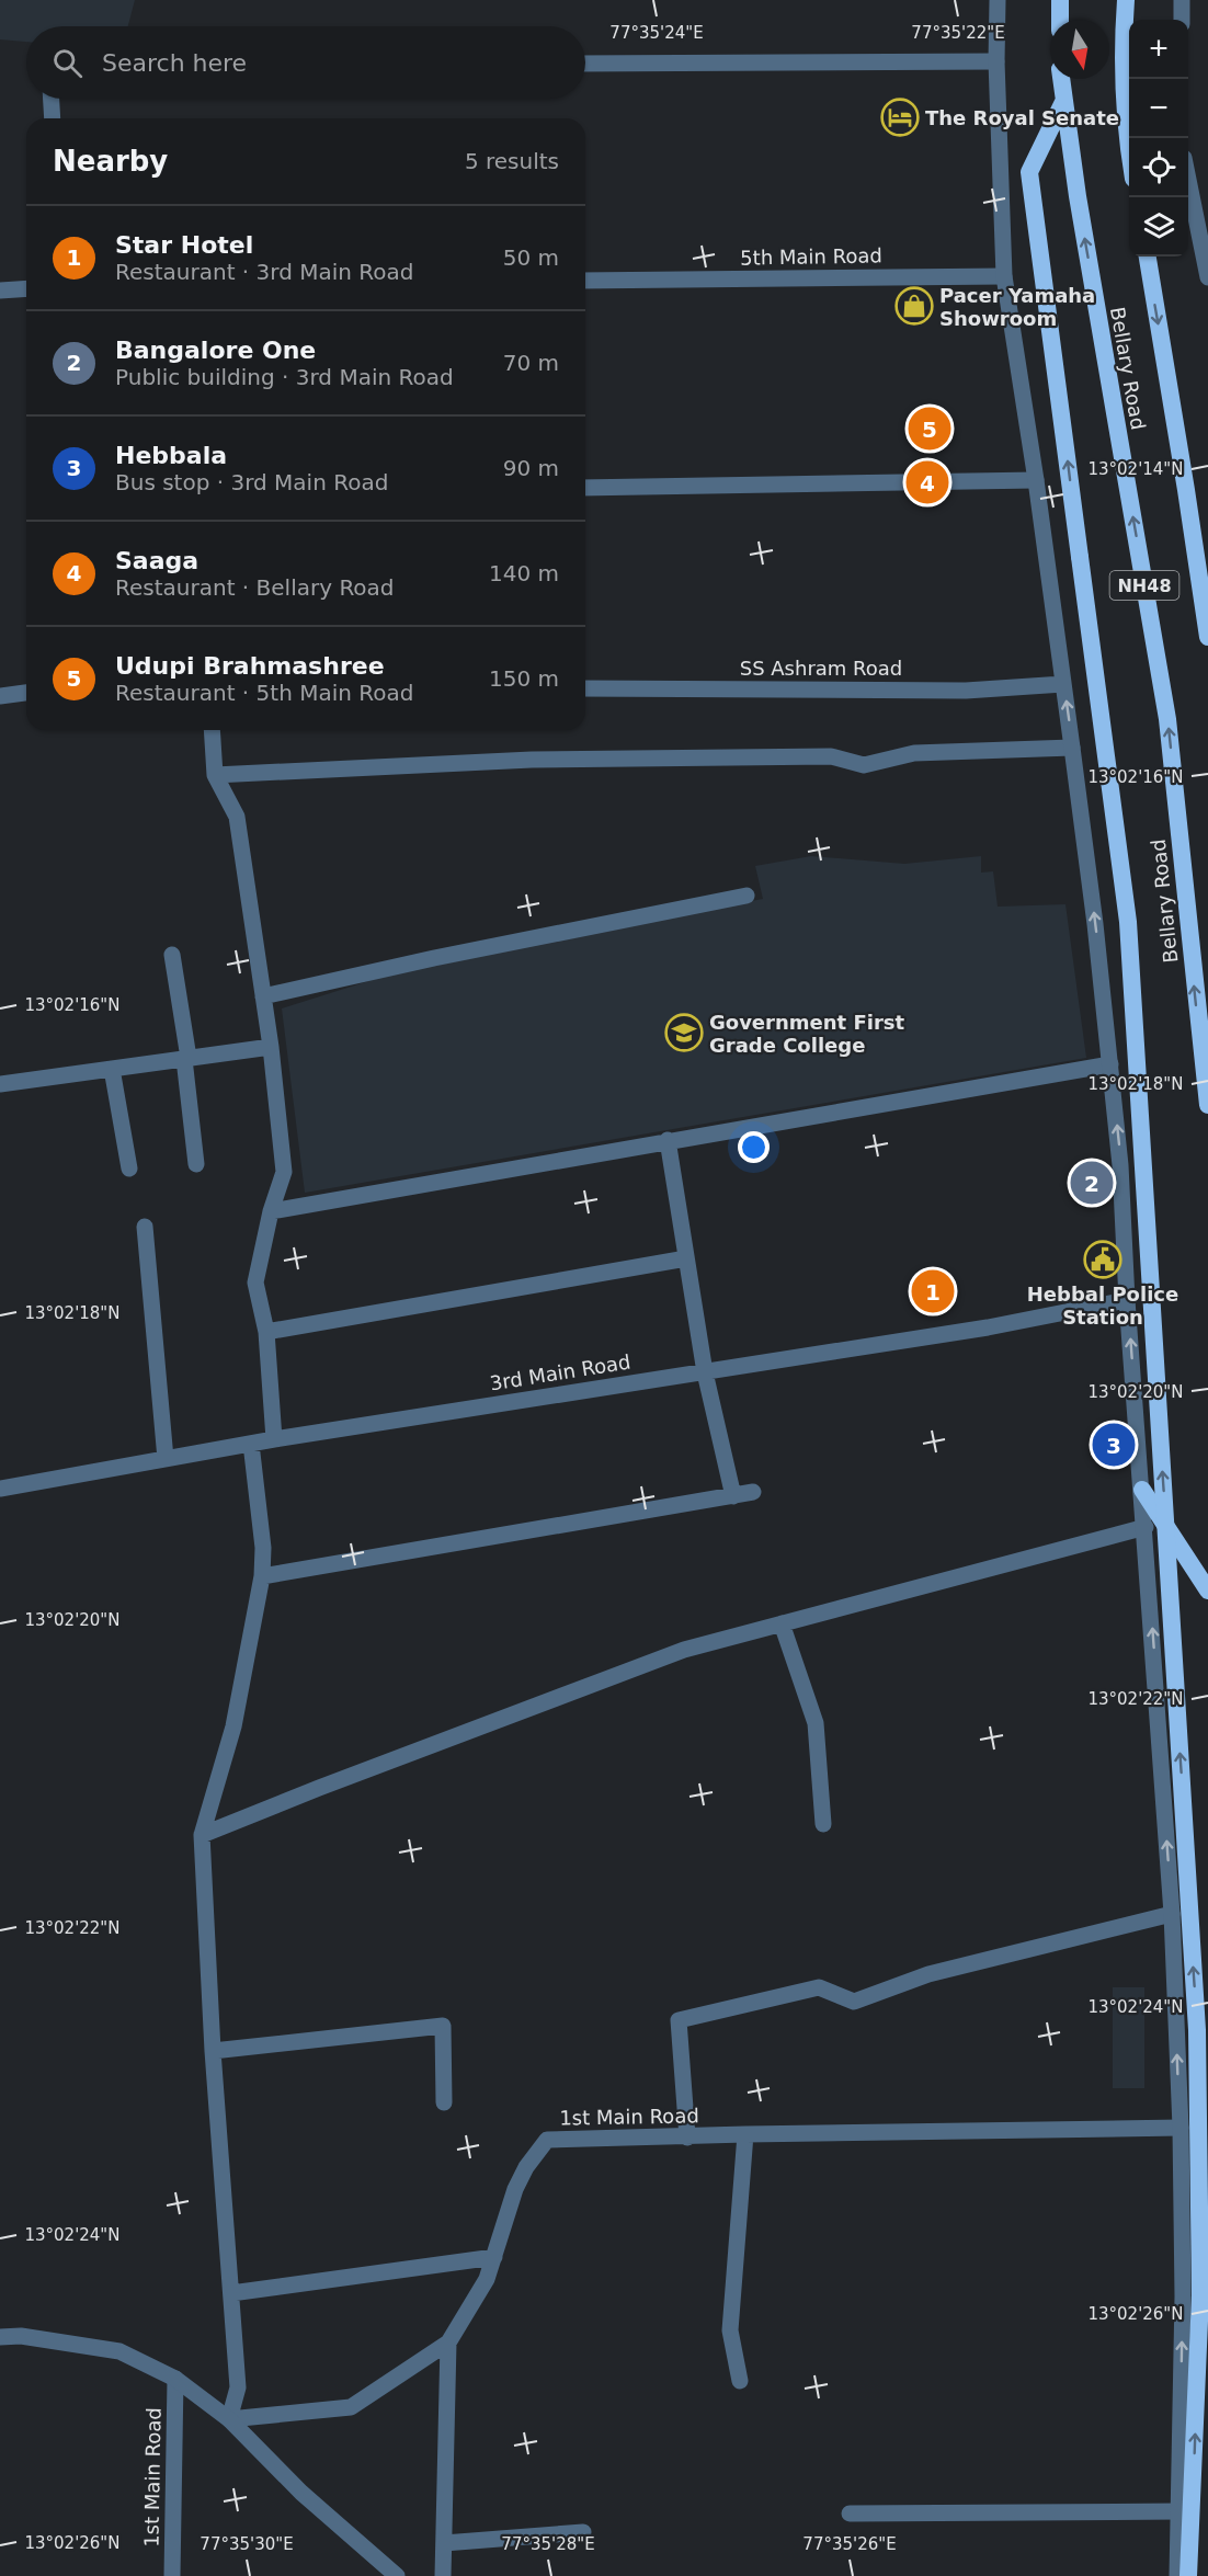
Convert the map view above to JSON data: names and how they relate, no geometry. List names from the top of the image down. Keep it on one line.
{"streets":{"highway":["Bellary Road","NH48"],"street":["5th Main Road","SS Ashram Road","3rd Main Road","1st Main Road"]},"places":{"hotel":["The Royal Senate"],"shop":["Pacer Yamaha Showroom"],"school or university":["Government First Grade College"],"public building":["Hebbal Police Station"]},"north":"bottom","page":{"map_buttons":["+","−"],"search":"Search here","heading":["Nearby","5 results"],"list":[{"mark":"1","name":"Star Hotel","note":"Restaurant · 3rd Main Road","value":"50 m"},{"mark":"2","name":"Bangalore One","note":"Public building · 3rd Main Road","value":"70 m"},{"mark":"3","name":"Hebbala","note":"Bus stop · 3rd Main Road","value":"90 m"},{"mark":"4","name":"Saaga","note":"Restaurant · Bellary Road","value":"140 m"},{"mark":"5","name":"Udupi Brahmashree","note":"Restaurant · 5th Main Road","value":"150 m"}],"pins":["5","4","2","1","3"]},"coordinates":["77°35'24\"E","77°35'22\"E","13°02'14\"N","13°02'16\"N","13°02'18\"N","13°02'20\"N","13°02'22\"N","13°02'24\"N","13°02'26\"N","77°35'30\"E","77°35'28\"E","77°35'26\"E"]}
